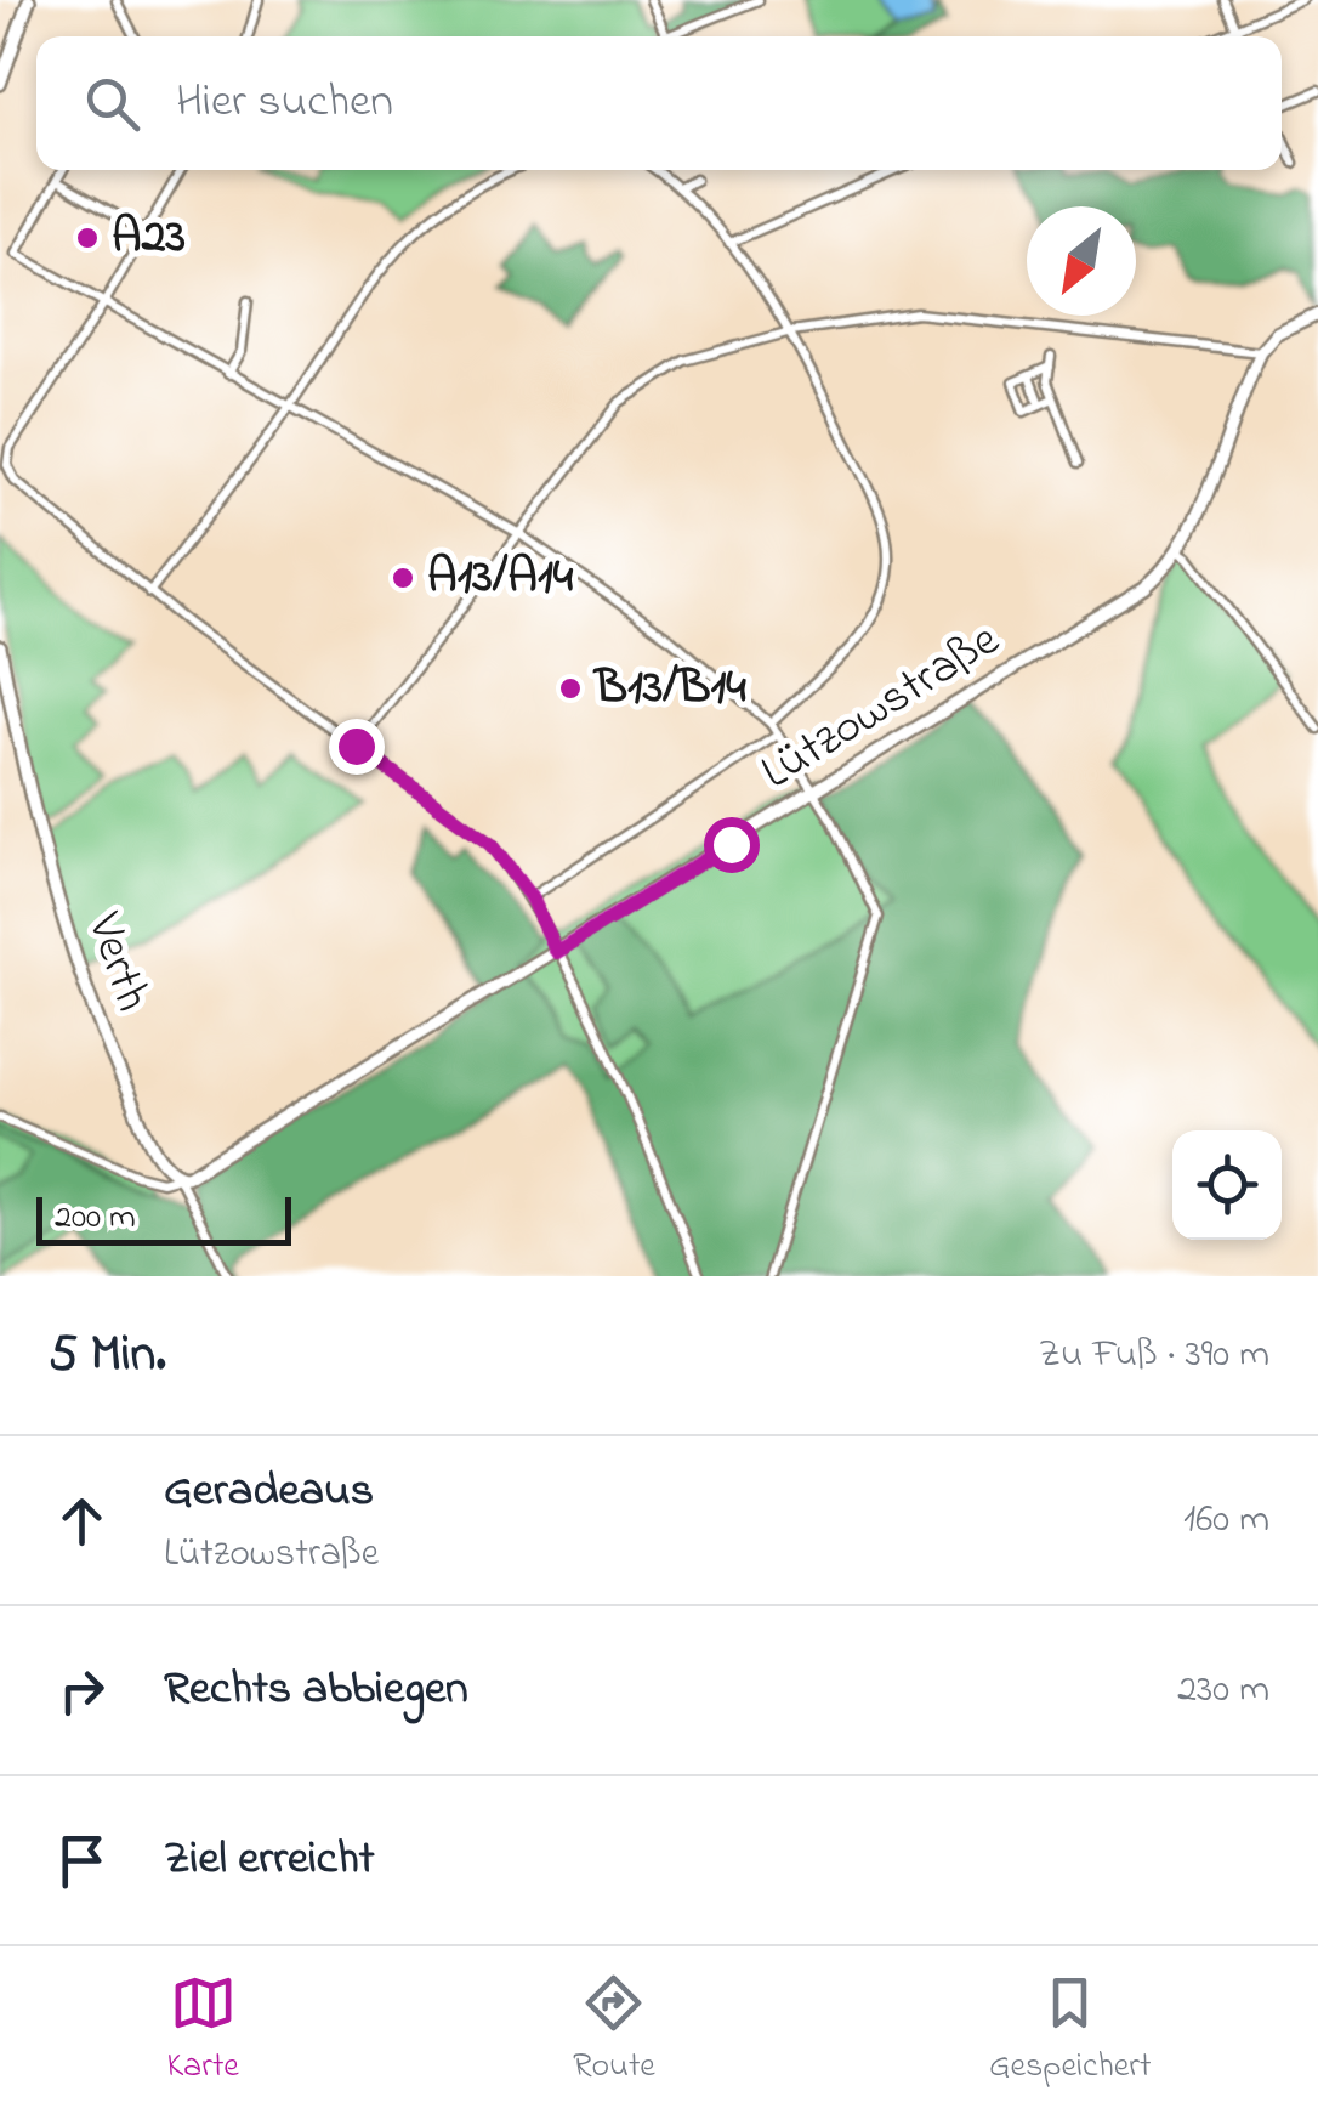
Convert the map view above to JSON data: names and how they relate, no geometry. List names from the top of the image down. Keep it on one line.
{"streets":{"street":["Lützowstraße","Verth"]},"crossings":[["Lützowstraße","Verth"]],"places":["A23","A13/A14","B13/B14"],"scale_bar":"200 m","north":"bottom left","page":{"search":"Hier suchen","scale":"200 m","heading":["5 Min.","Zu Fuß · 390 m"],"list":[["Geradeaus","Lützowstraße","160 m"],["Rechts abbiegen","230 m"],"Ziel erreicht"],"nav":["Karte","Route","Gespeichert"]}}
